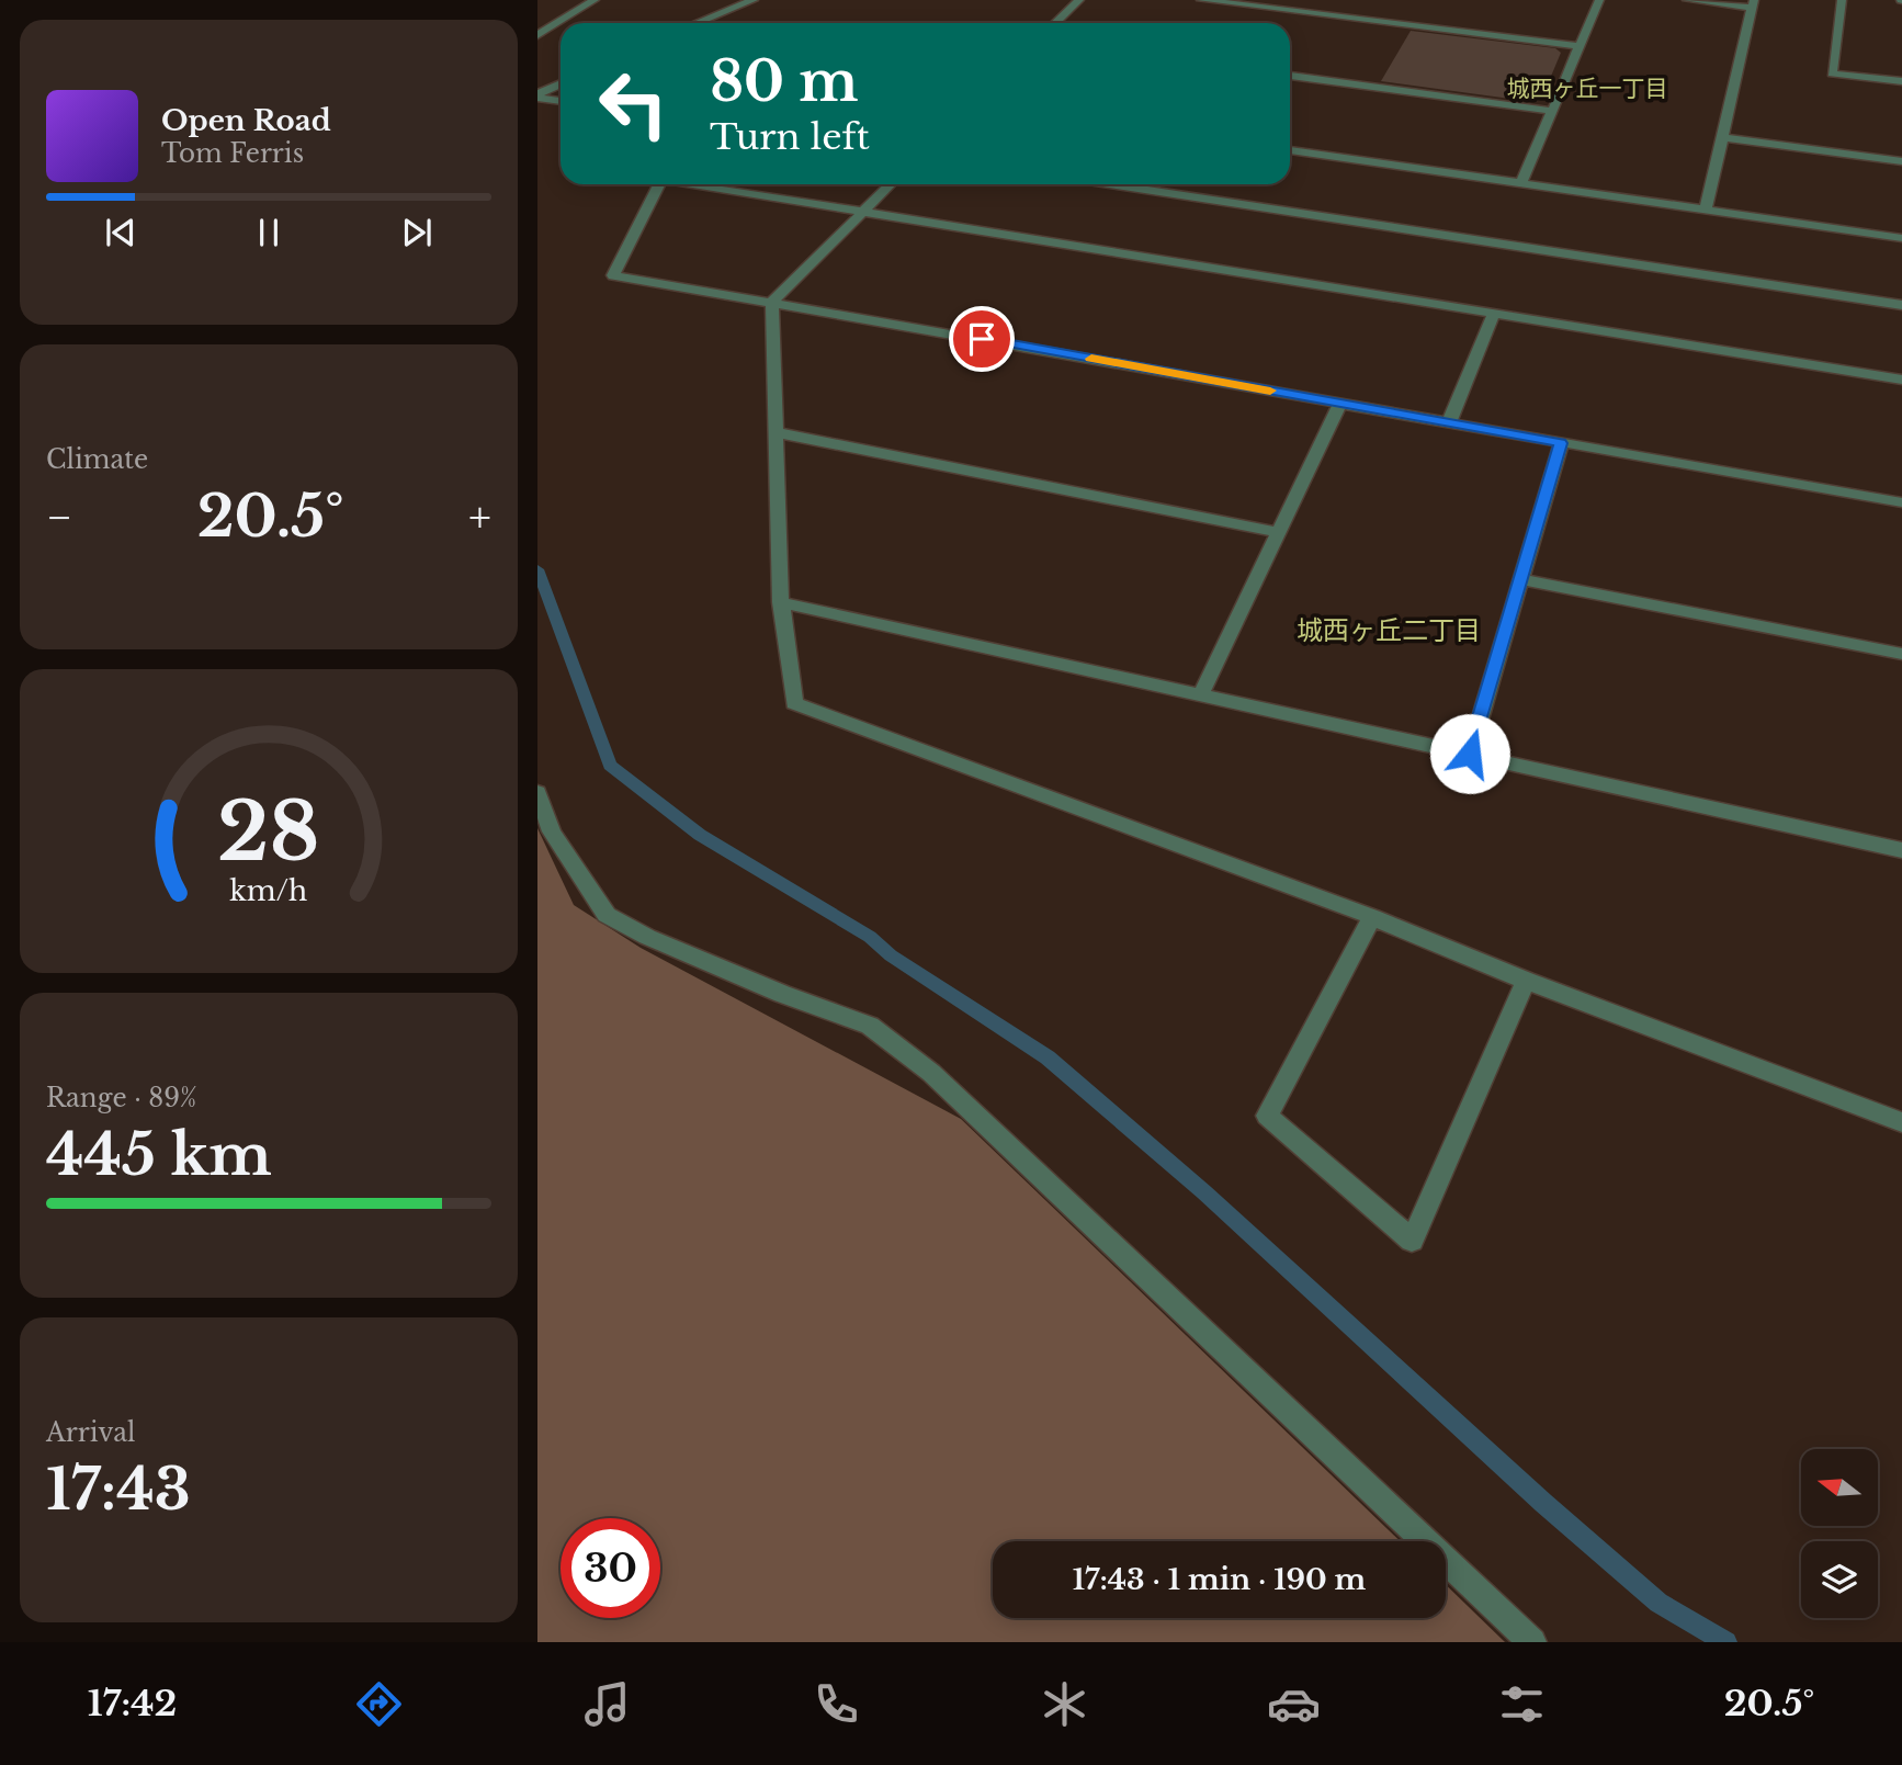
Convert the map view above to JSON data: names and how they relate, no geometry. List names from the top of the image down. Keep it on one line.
{"districts":["城西ヶ丘一丁目","城西ヶ丘二丁目"],"north":"left","page":{"turn":["80 m","Turn left"],"song":["Open Road","Tom Ferris"],"tile":["Climate",["Range · 89%","445 km"],["Arrival","17:43"]],"heat":["−","20.5°","+"],"limit":"30","trip":"17:43 · 1 min · 190 m","tabs":["17:42","20.5°"],"gauge":["28","km/h"]}}
